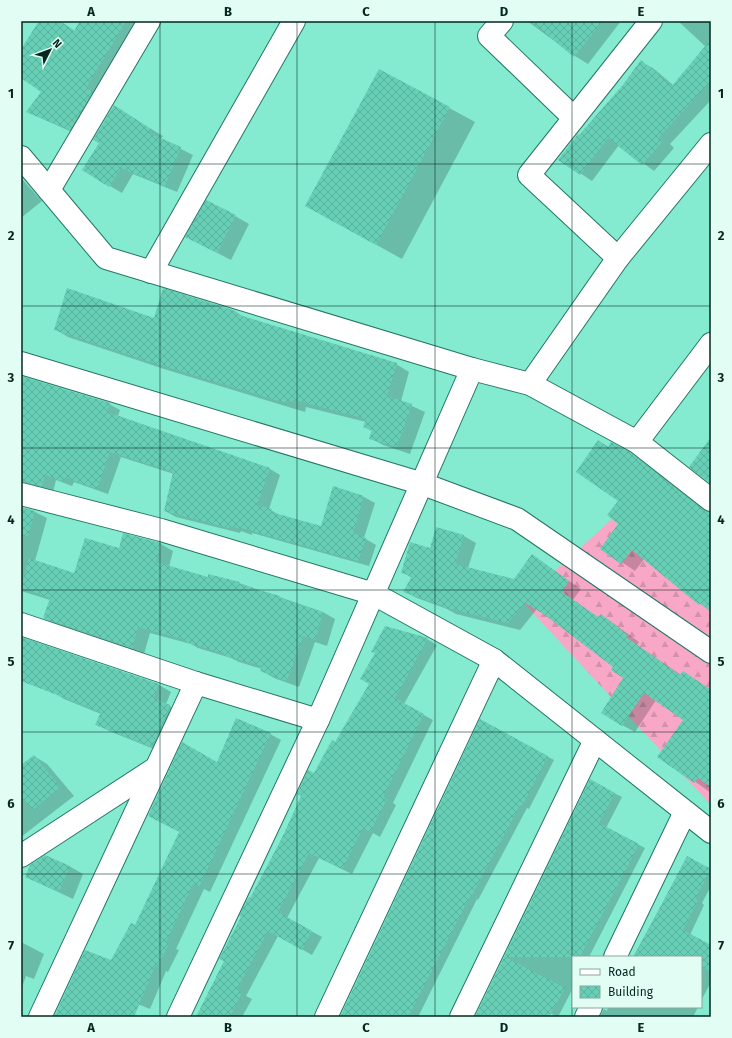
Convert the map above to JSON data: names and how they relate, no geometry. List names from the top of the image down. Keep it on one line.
{"legend":["Road","Building"],"north":"top right","grid":{"columns":["A","B","C","D","E"],"rows":["1","2","3","4","5","6","7"]}}
